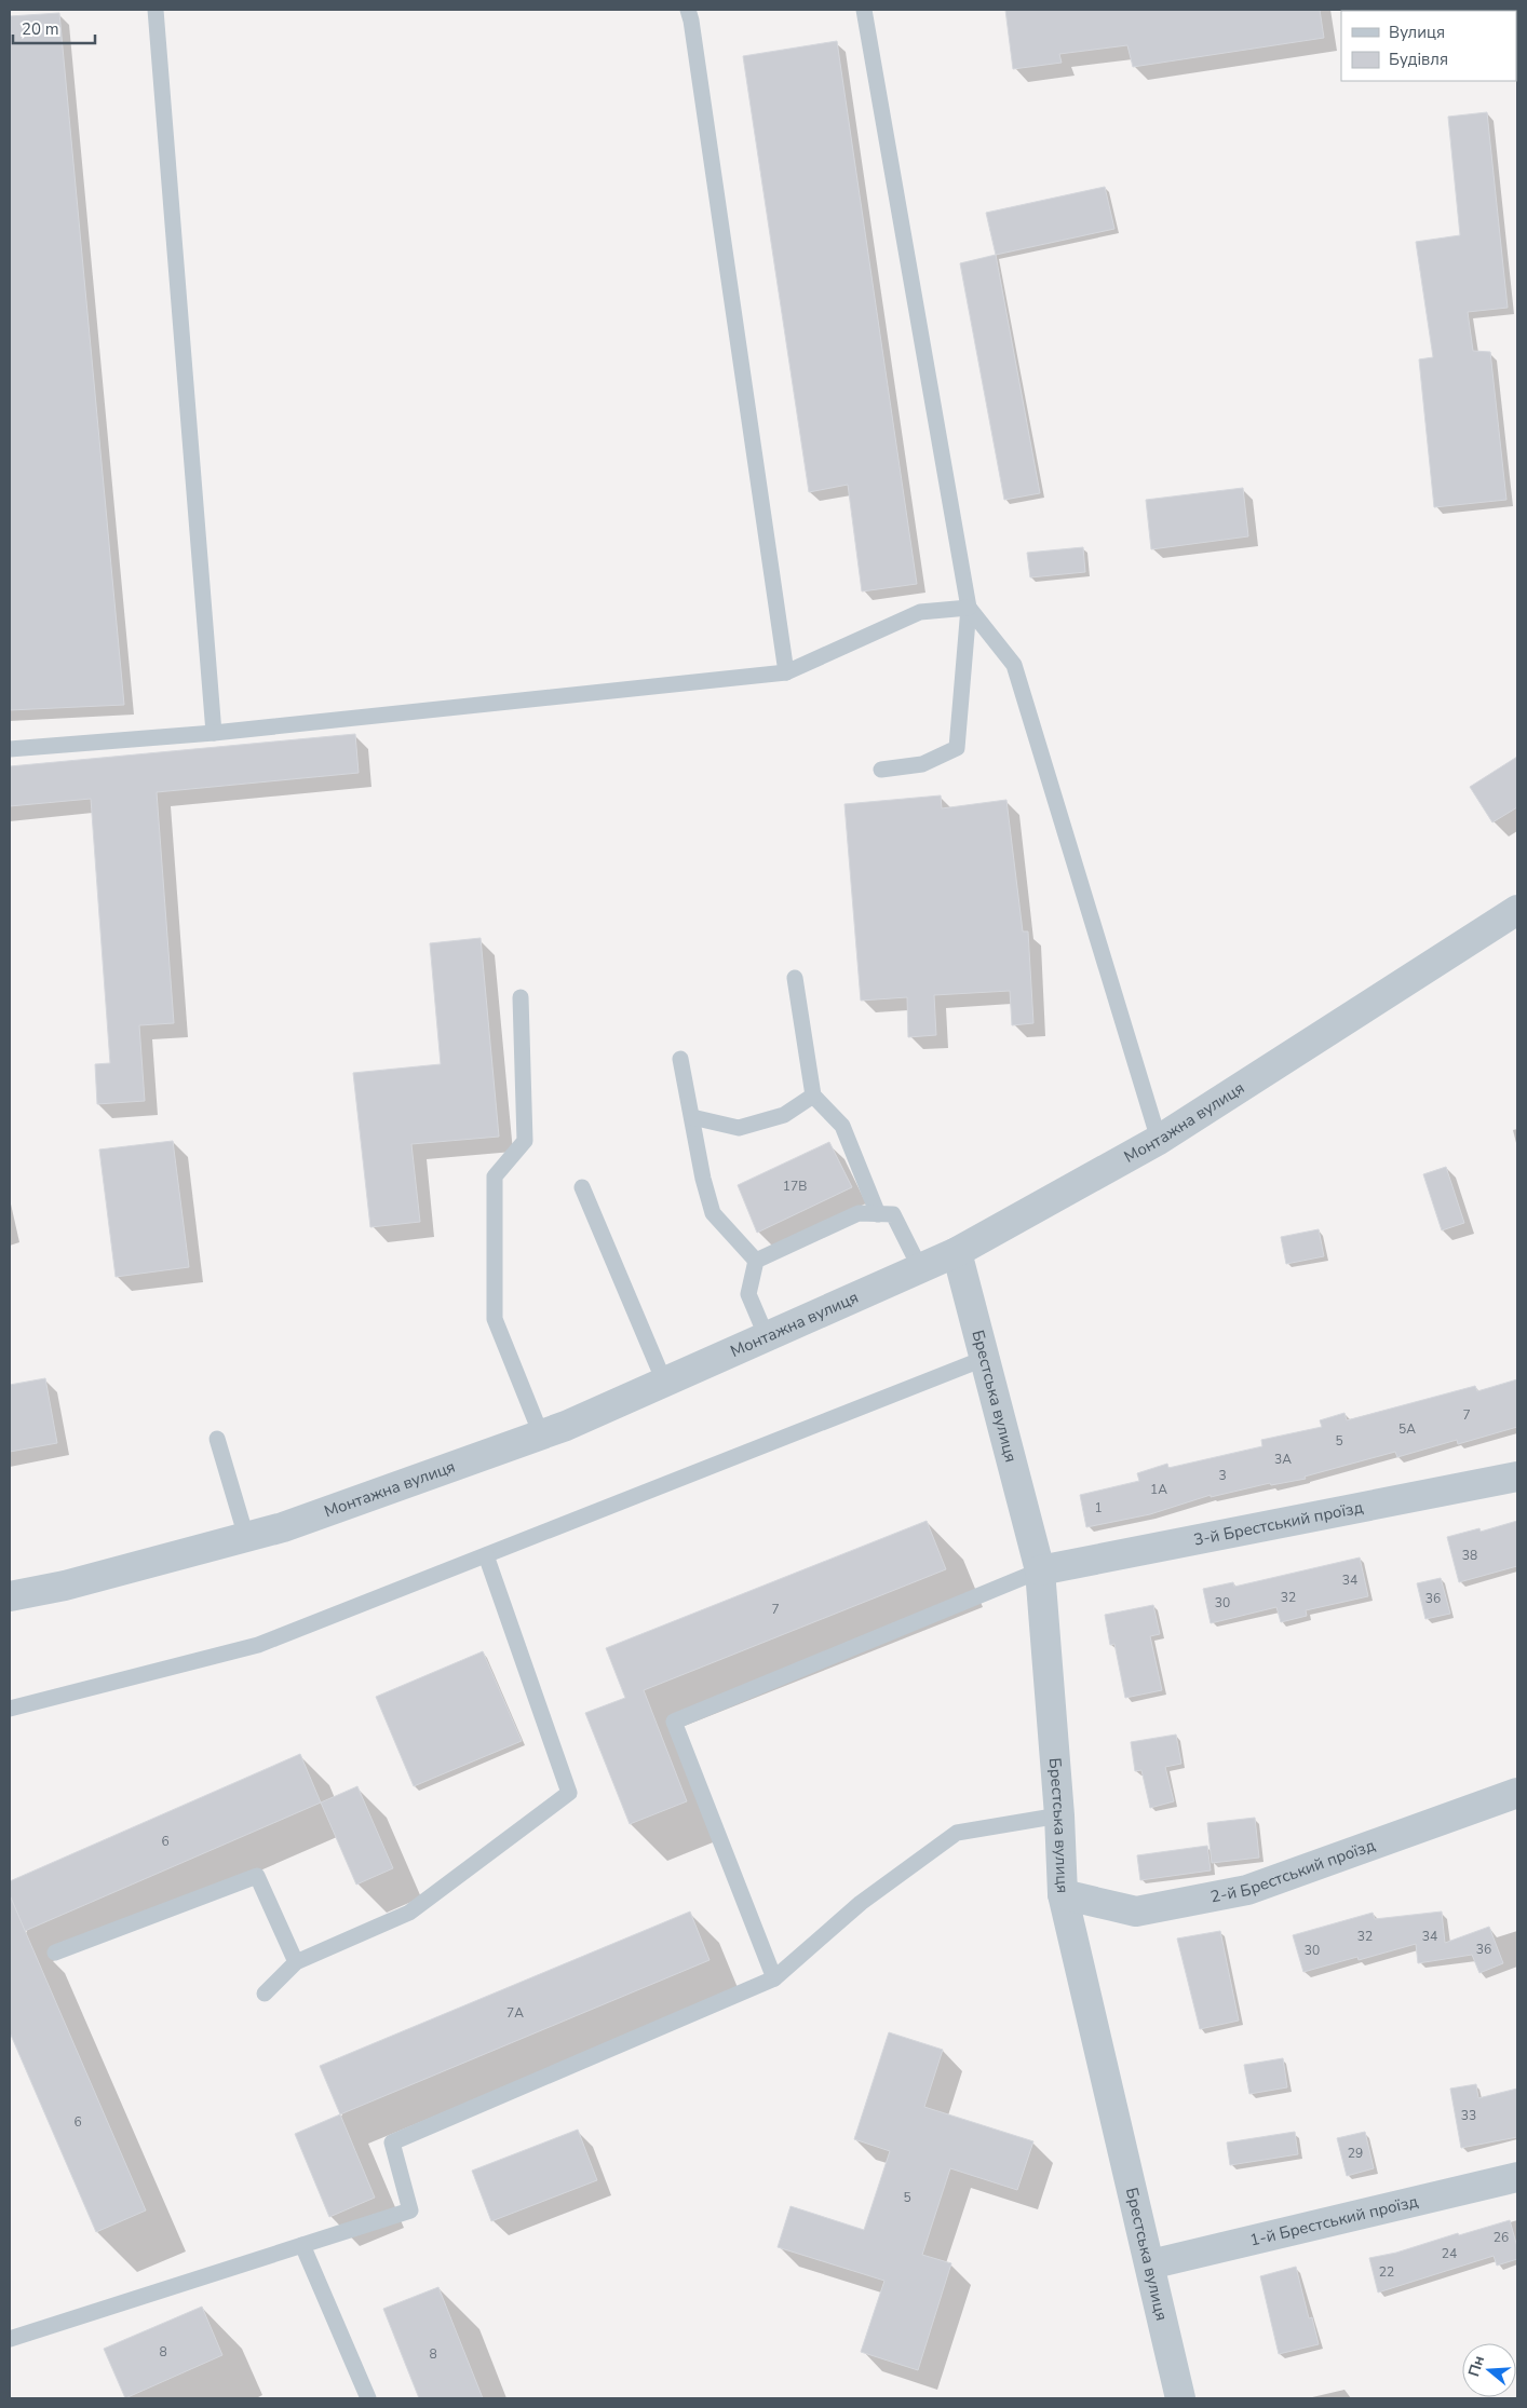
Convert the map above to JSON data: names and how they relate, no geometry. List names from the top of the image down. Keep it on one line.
{"streets":{"street":["Монтажна вулиця","Брестська вулиця","3-й Брестський проїзд","2-й Брестський проїзд","1-й Брестський проїзд"]},"crossings":[["Монтажна вулиця","Брестська вулиця"],["Брестська вулиця","3-й Брестський проїзд"],["Брестська вулиця","2-й Брестський проїзд"],["Брестська вулиця","1-й Брестський проїзд"]],"house_numbers":["17В","7","5А","5","3А","3","1А","1","38","34","32","36","30","7","6","32","34","36","30","7А","33","6","29","5","26","24","22","8","8"],"legend":["Вулиця","Будівля"],"scale_bar":"20 m","north":"left"}
